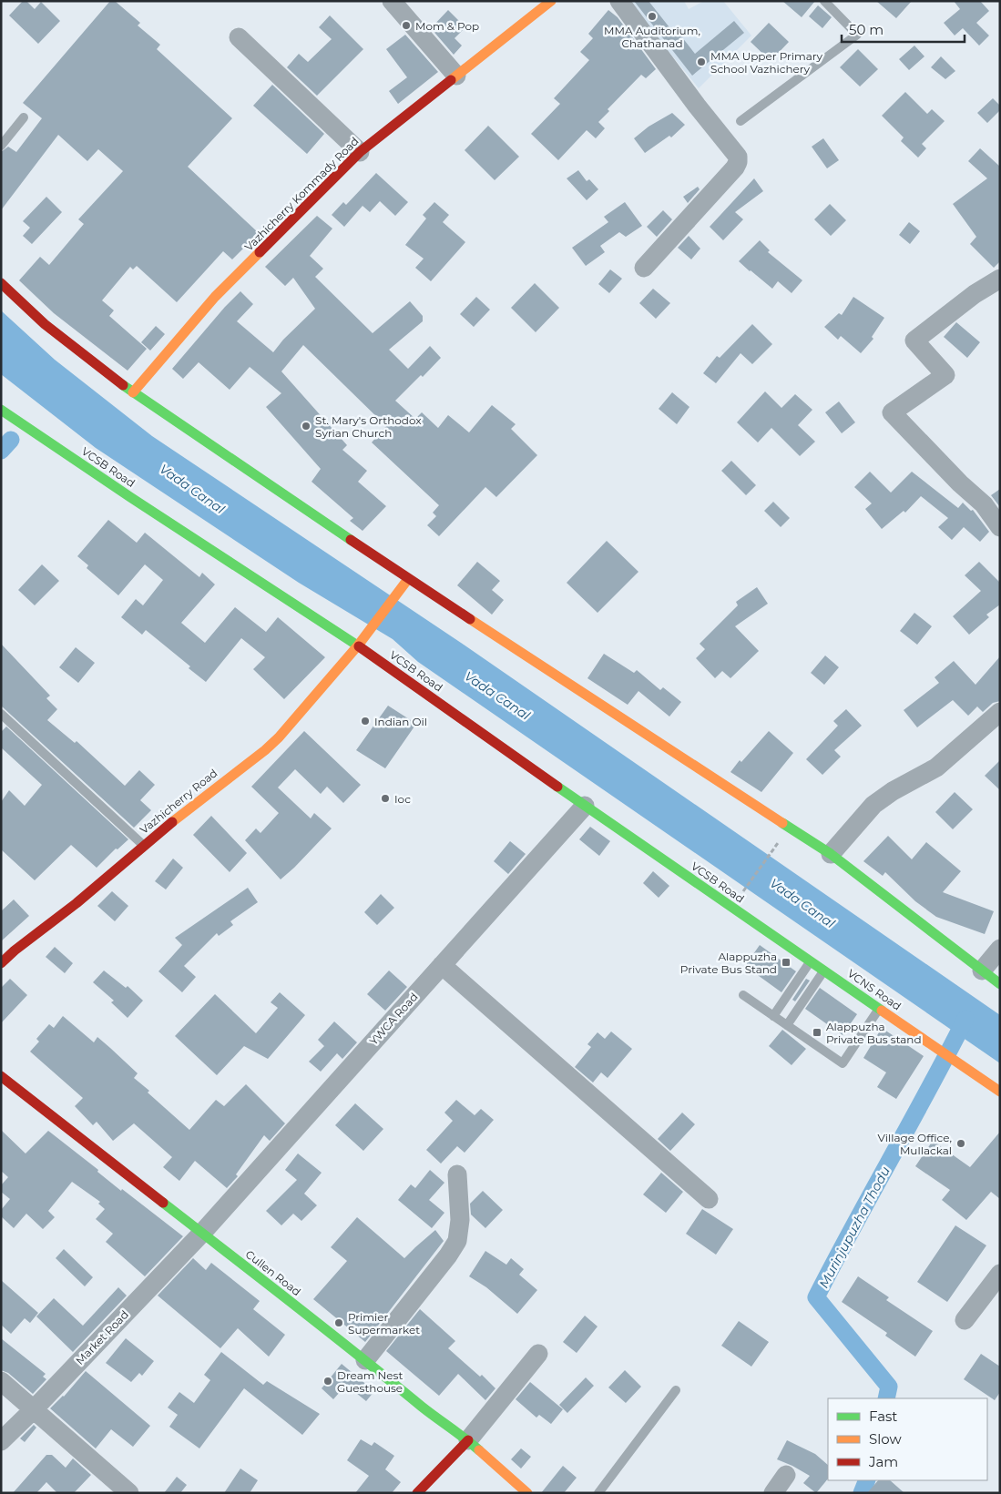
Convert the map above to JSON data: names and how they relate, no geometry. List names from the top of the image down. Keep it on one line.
{"streets":{"main road":["Vazhicherry Kommady Road","VCSB Road","Vazhicherry Road","VCNS Road","Cullen Road"],"street":["YWCA Road","Market Road"]},"crossings":[["VCSB Road","Vazhicherry Road"],["VCSB Road","VCNS Road"],["VCSB Road","YWCA Road"],["YWCA Road","Cullen Road"],["YWCA Road","Market Road"],["Cullen Road","Market Road"]],"water":["Vada Canal","Murinjupuzha Thodu"],"places":{"other":["MMA Auditorium, Chathanad","Mom & Pop","MMA Upper Primary School Vazhichery","St. Mary's Orthodox Syrian Church","Indian Oil","Ioc","Village Office, Mullackal","Primier Supermarket","Dream Nest Guesthouse"],"transit":["Alappuzha Private Bus Stand","Alappuzha Private Bus stand"]},"legend":["Fast","Slow","Jam"],"scale_bar":"50 m"}
